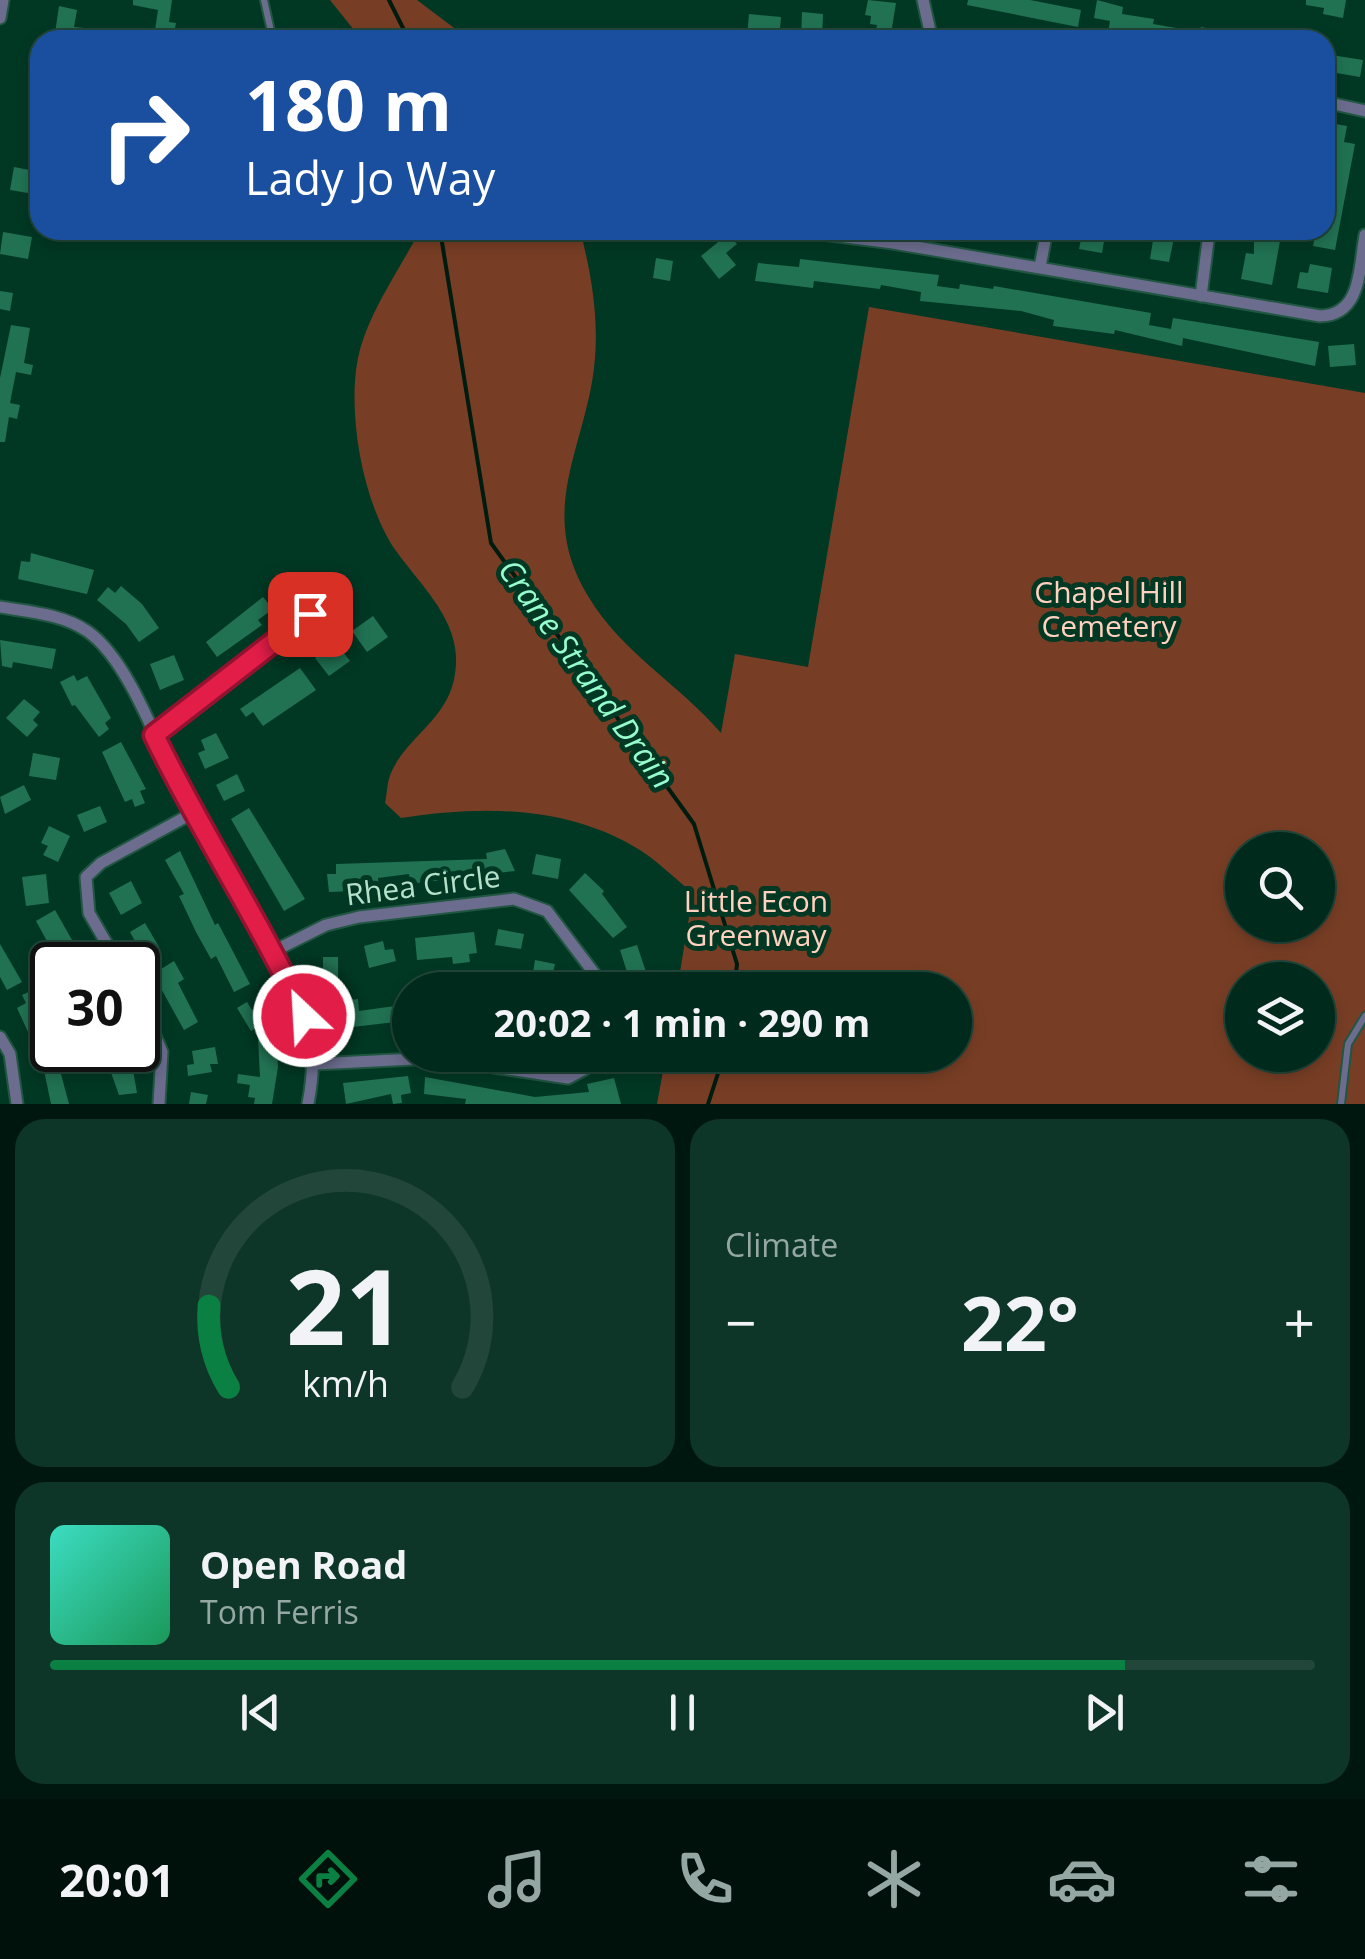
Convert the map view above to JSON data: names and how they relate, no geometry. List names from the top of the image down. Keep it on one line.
{"streets":{"street":["Rhea Circle"]},"water":["Crane Strand Drain"],"parks":["Chapel Hill Cemetery","Little Econ Greenway"],"page":{"turn":["180 m","Lady Jo Way"],"limit":"30","trip":"20:02 · 1 min · 290 m","tile":"Climate","heat":["−","22°","+"],"song":["Open Road","Tom Ferris"],"tabs":"20:01","gauge":["21","km/h"]}}
